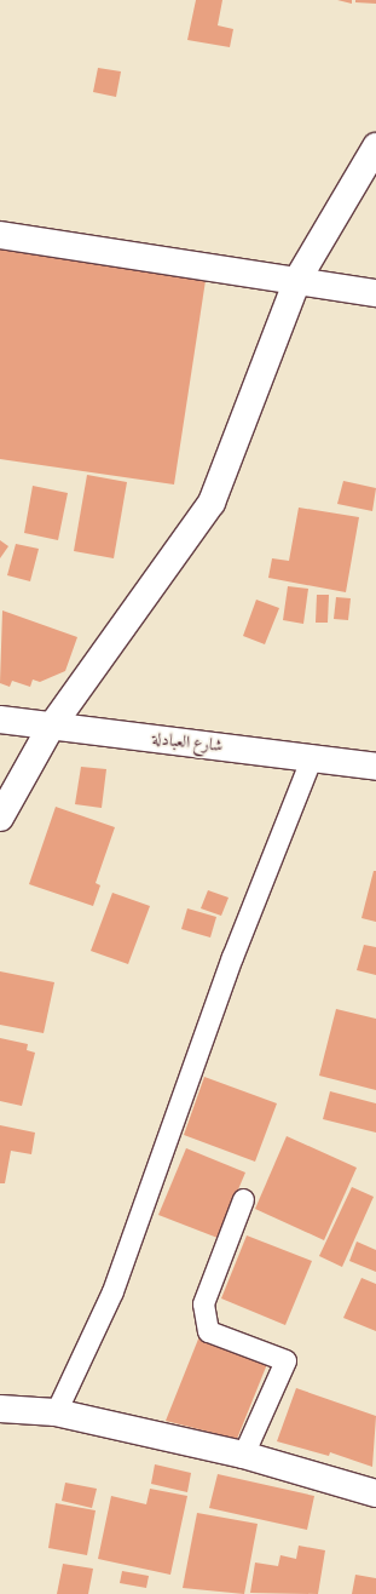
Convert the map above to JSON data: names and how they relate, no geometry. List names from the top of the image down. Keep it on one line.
{"streets":{"street":["شارع العبادلة"]}}
